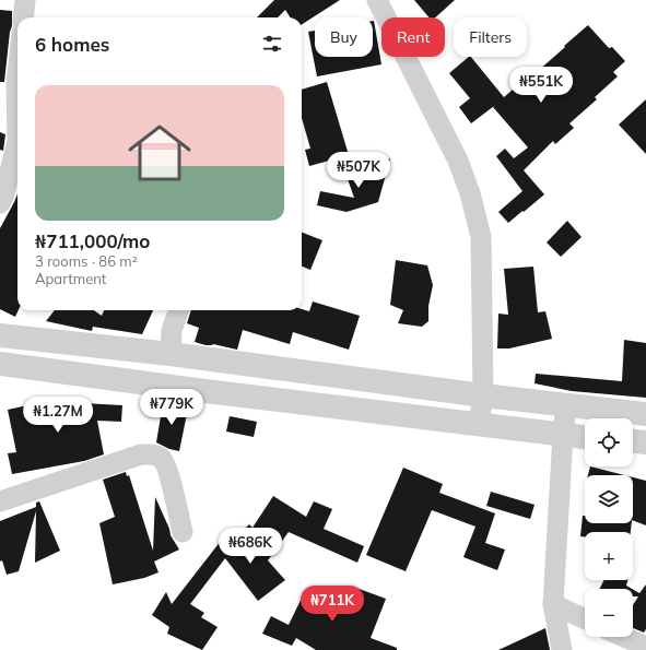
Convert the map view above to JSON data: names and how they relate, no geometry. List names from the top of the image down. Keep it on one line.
{"page":{"chip":["Buy","Rent","Filters"],"heading":"6 homes","price":["₦551K","₦507K","₦779K","₦1.27M","₦686K","₦711K"],"list":[{"name":"₦711,000/mo","note":"3 rooms · 86 m² · Apartment"}],"map_buttons":["+","−"]}}
